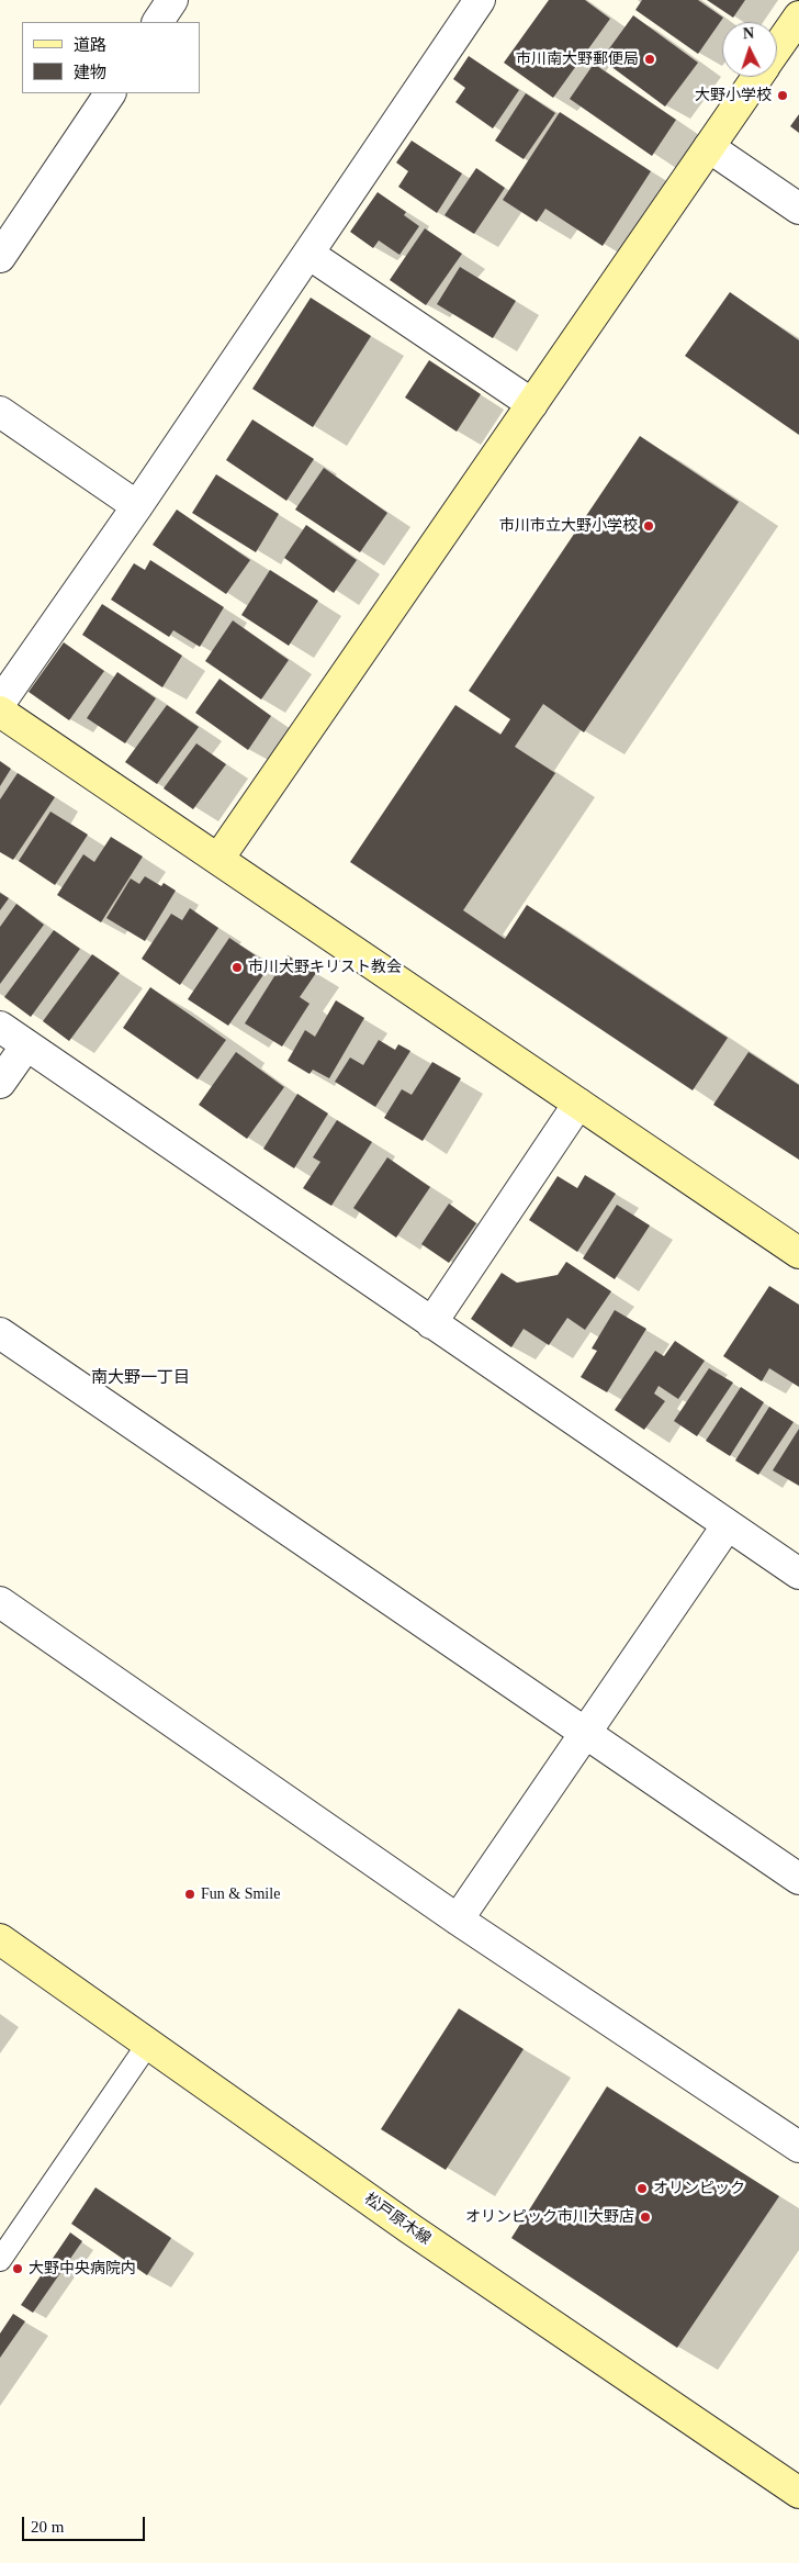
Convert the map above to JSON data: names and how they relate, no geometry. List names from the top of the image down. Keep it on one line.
{"streets":{"street":["松戸原木線"]},"districts":["南大野一丁目"],"places":["市川南大野郵便局","大野小学校","市川市立大野小学校","市川大野キリスト教会","Fun & Smile","オリンピック","オリンピック市川大野店","大野中央病院内"],"legend":["道路","建物"],"scale_bar":"20 m","north":"top"}
